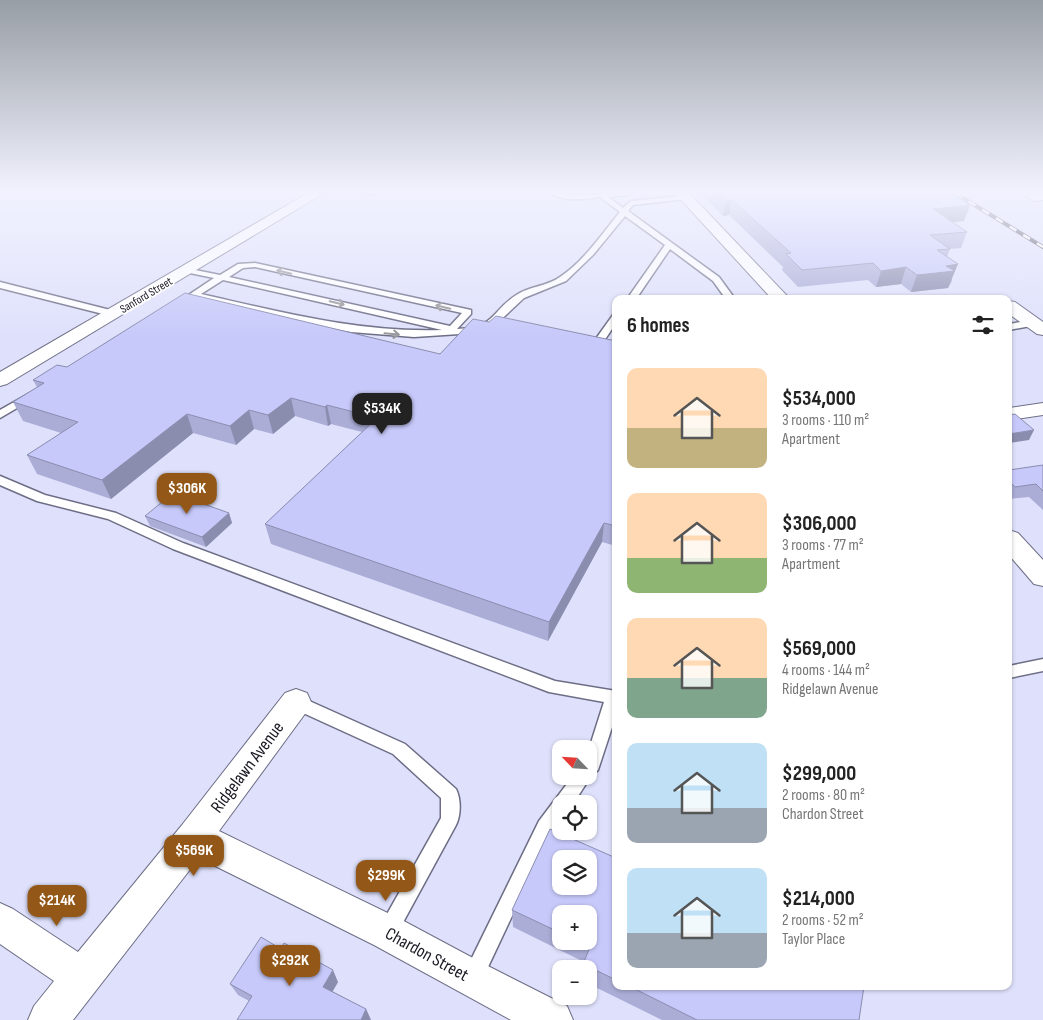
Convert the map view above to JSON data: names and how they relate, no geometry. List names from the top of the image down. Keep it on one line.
{"streets":{"street":["Sanford Street","Ridgelawn Avenue","Chardon Street"]},"crossings":[["Ridgelawn Avenue","Chardon Street"]],"north":"top left","page":{"heading":"6 homes","list":[{"name":"$534,000","note":"3 rooms · 110 m² · Apartment"},{"name":"$306,000","note":"3 rooms · 77 m² · Apartment"},{"name":"$569,000","note":"4 rooms · 144 m² · Ridgelawn Avenue"},{"name":"$299,000","note":"2 rooms · 80 m² · Chardon Street"},{"name":"$214,000","note":"2 rooms · 52 m² · Taylor Place"}],"price":["$534K","$306K","$569K","$299K","$214K","$292K"],"map_buttons":["+","−"]}}
